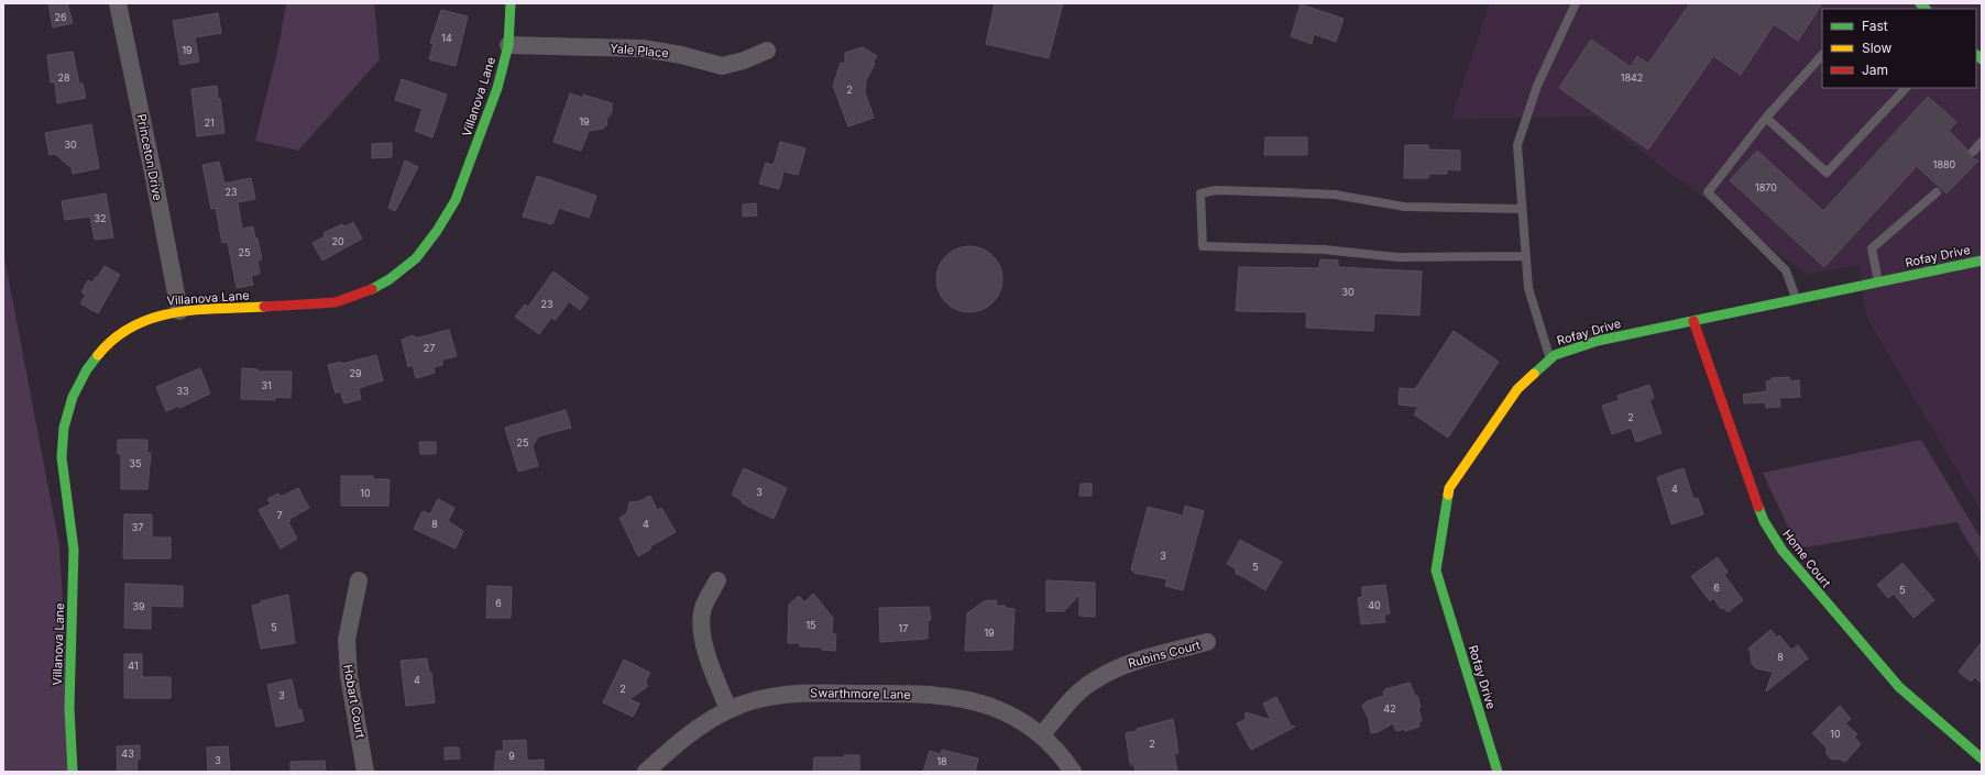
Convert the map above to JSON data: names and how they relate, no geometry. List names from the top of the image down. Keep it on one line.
{"streets":{"street":["Yale Place","Villanova Lane","Princeton Drive","Rofay Drive","Home Court","Rubins Court","Swarthmore Lane","Hobart Court"]},"crossings":[["Yale Place","Villanova Lane"],["Villanova Lane","Princeton Drive"],["Rofay Drive","Home Court"],["Rubins Court","Swarthmore Lane"]],"house_numbers":["26","14","19","28","1842","2","19","21","30","1880","1870","23","32","20","25","30","23","27","29","31","33","2","25","35","4","3","10","7","8","4","37","3","5","6","5","6","40","39","15","5","17","19","8","41","4","2","3","42","10","2","43","9","3","18"],"legend":["Fast","Slow","Jam"]}
